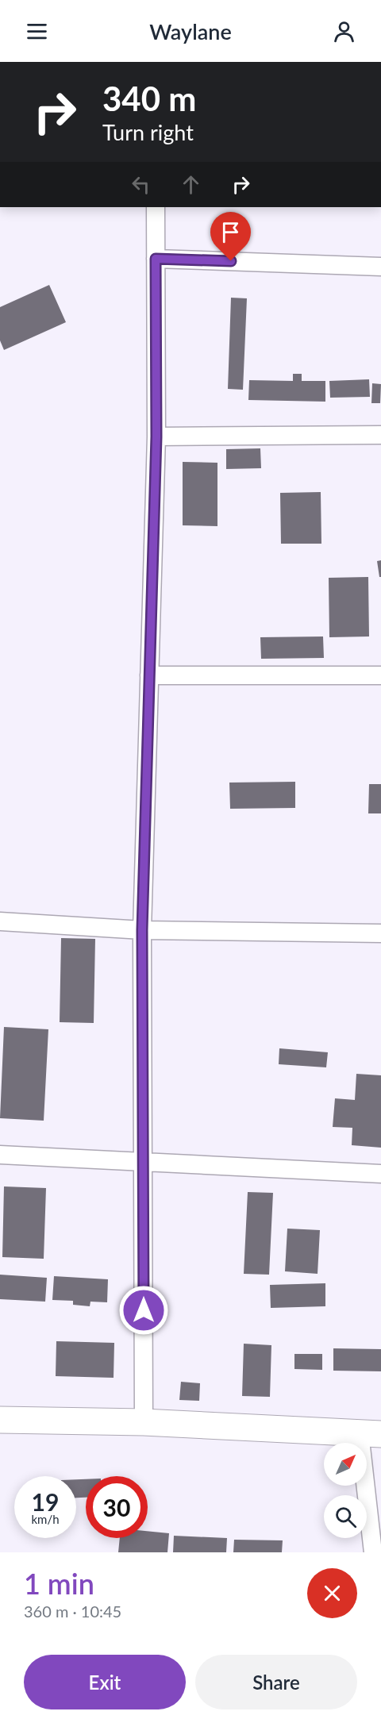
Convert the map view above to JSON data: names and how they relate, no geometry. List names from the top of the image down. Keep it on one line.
{"north":"top right","page":{"header":"Waylane","turn":["340 m","Turn right"],"speed":"19 km/h","limit":"30","heading":["1 min","360 m · 10:45"],"buttons":["Exit","Share"]}}
